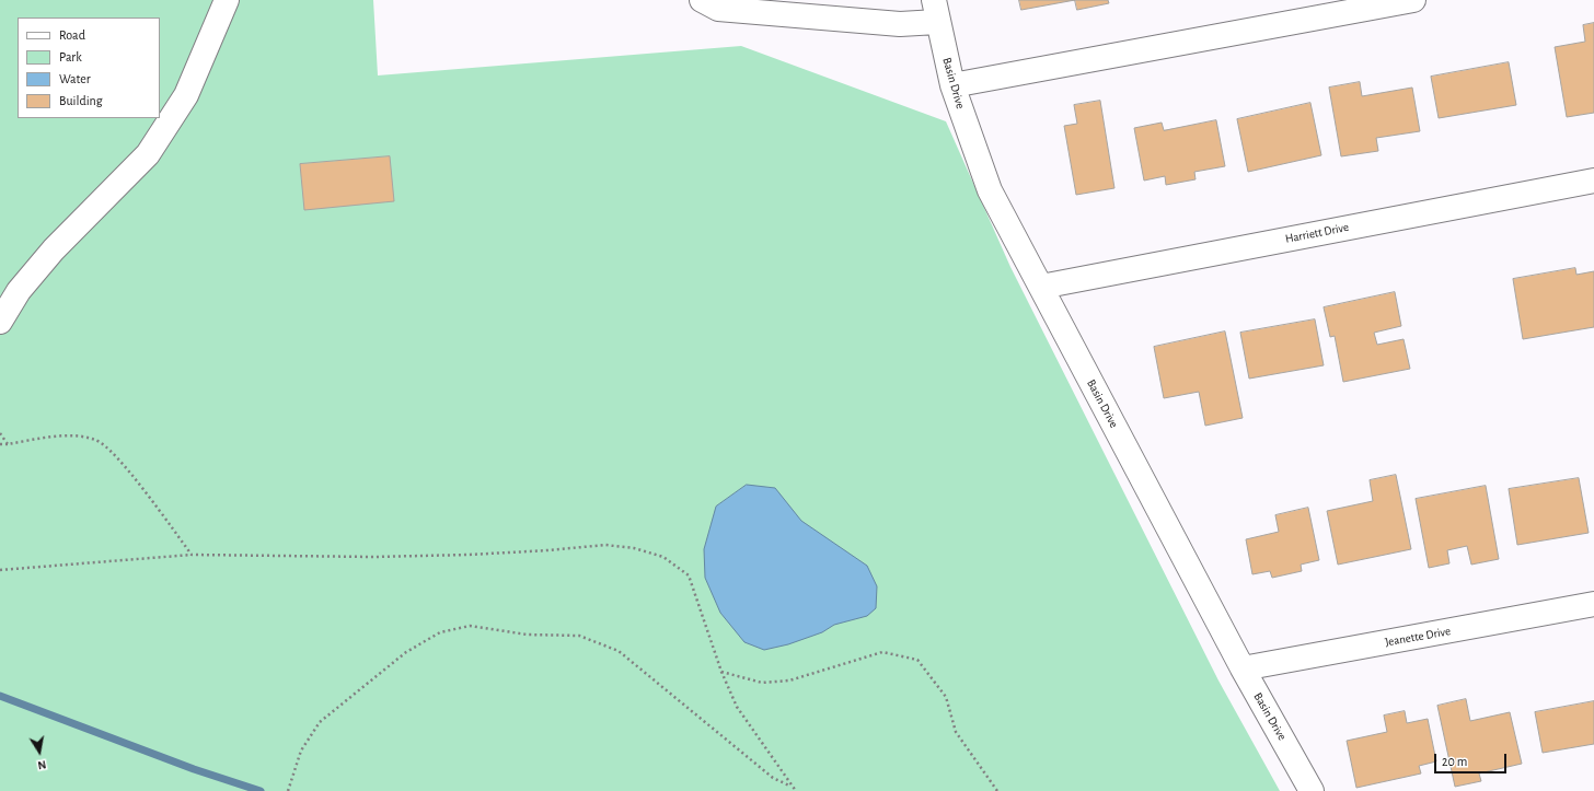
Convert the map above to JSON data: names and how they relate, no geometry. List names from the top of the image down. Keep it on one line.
{"streets":{"street":["Basin Drive","Harriett Drive","Jeanette Drive"]},"crossings":[["Basin Drive","Harriett Drive"],["Basin Drive","Jeanette Drive"]],"legend":["Road","Park","Water","Building"],"scale_bar":"20 m","north":"bottom"}
